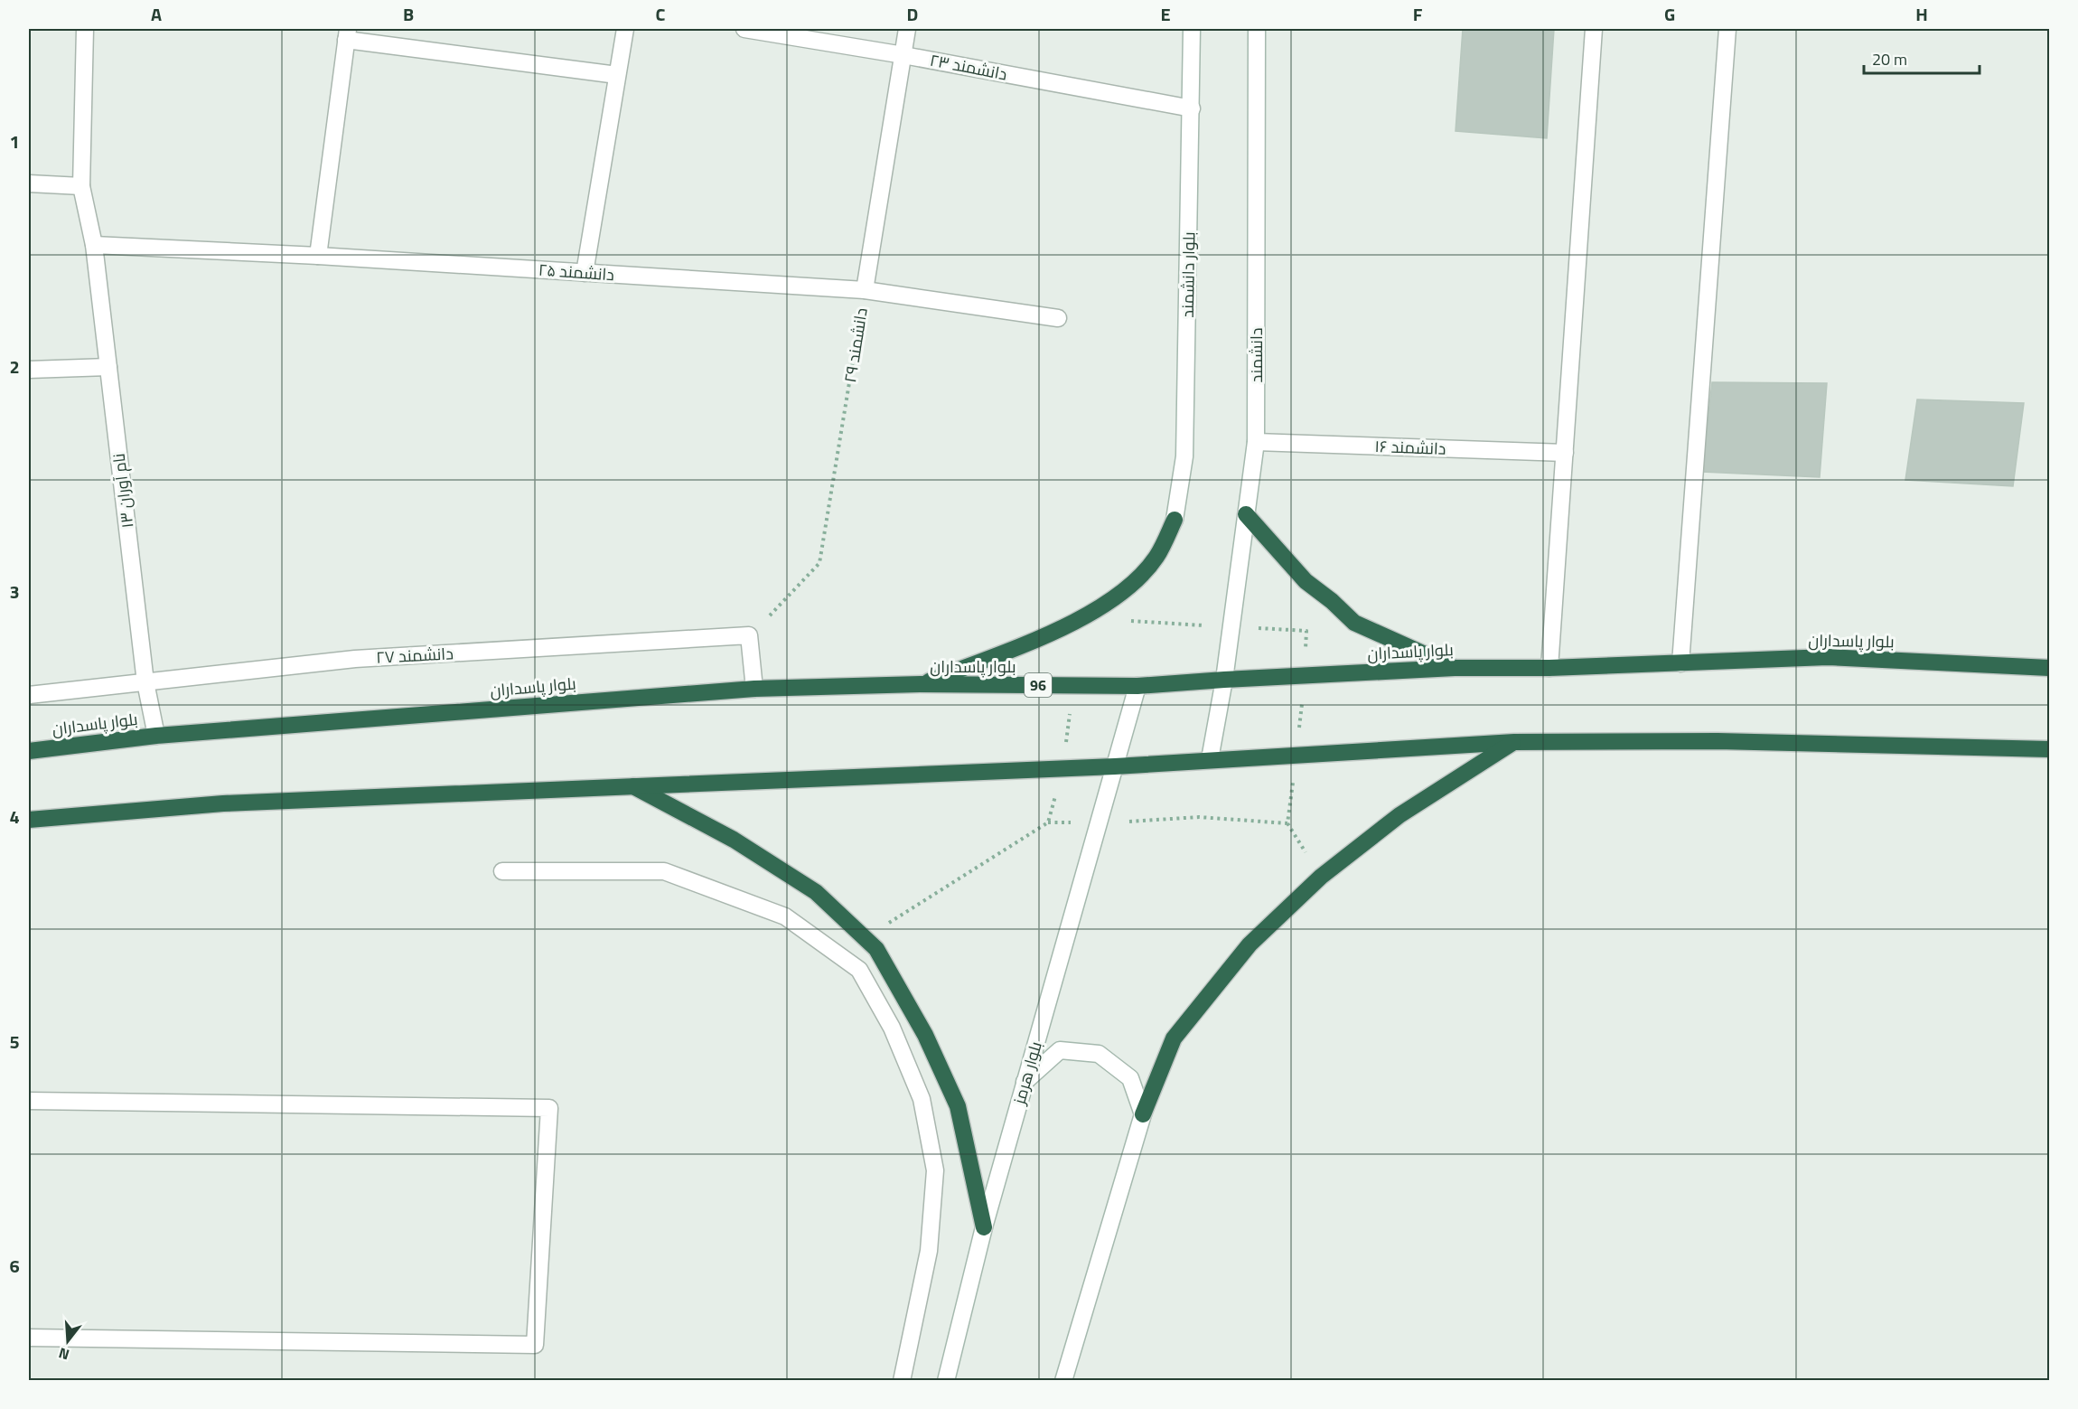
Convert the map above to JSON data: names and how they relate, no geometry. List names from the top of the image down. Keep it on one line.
{"streets":{"highway":["بلوار پاسداران","96"],"street":["دانشمند ۲۳","دانشمند ۲۵","بلوار دانشمند","دانشمند ۲۹","دانشمند","دانشمند ۱۶","نام آوران ۱۳","دانشمند ۲۷","بلوار هرمز"]},"crossings":[["دانشمند ۲۳","بلوار دانشمند"],["دانشمند ۲۳","دانشمند ۲۹"],["دانشمند ۲۵","دانشمند ۲۹"],["دانشمند ۲۵","نام آوران ۱۳"],["دانشمند ۲۹","دانشمند ۲۷"],["دانشمند","دانشمند ۱۶"],["دانشمند","بلوار پاسداران"],["نام آوران ۱۳","بلوار پاسداران"],["نام آوران ۱۳","دانشمند ۲۷"],["بلوار پاسداران","بلوار هرمز"]],"scale_bar":"20 m","north":"bottom","grid":{"columns":["A","B","C","D","E","F","G","H"],"rows":["1","2","3","4","5","6"]}}
